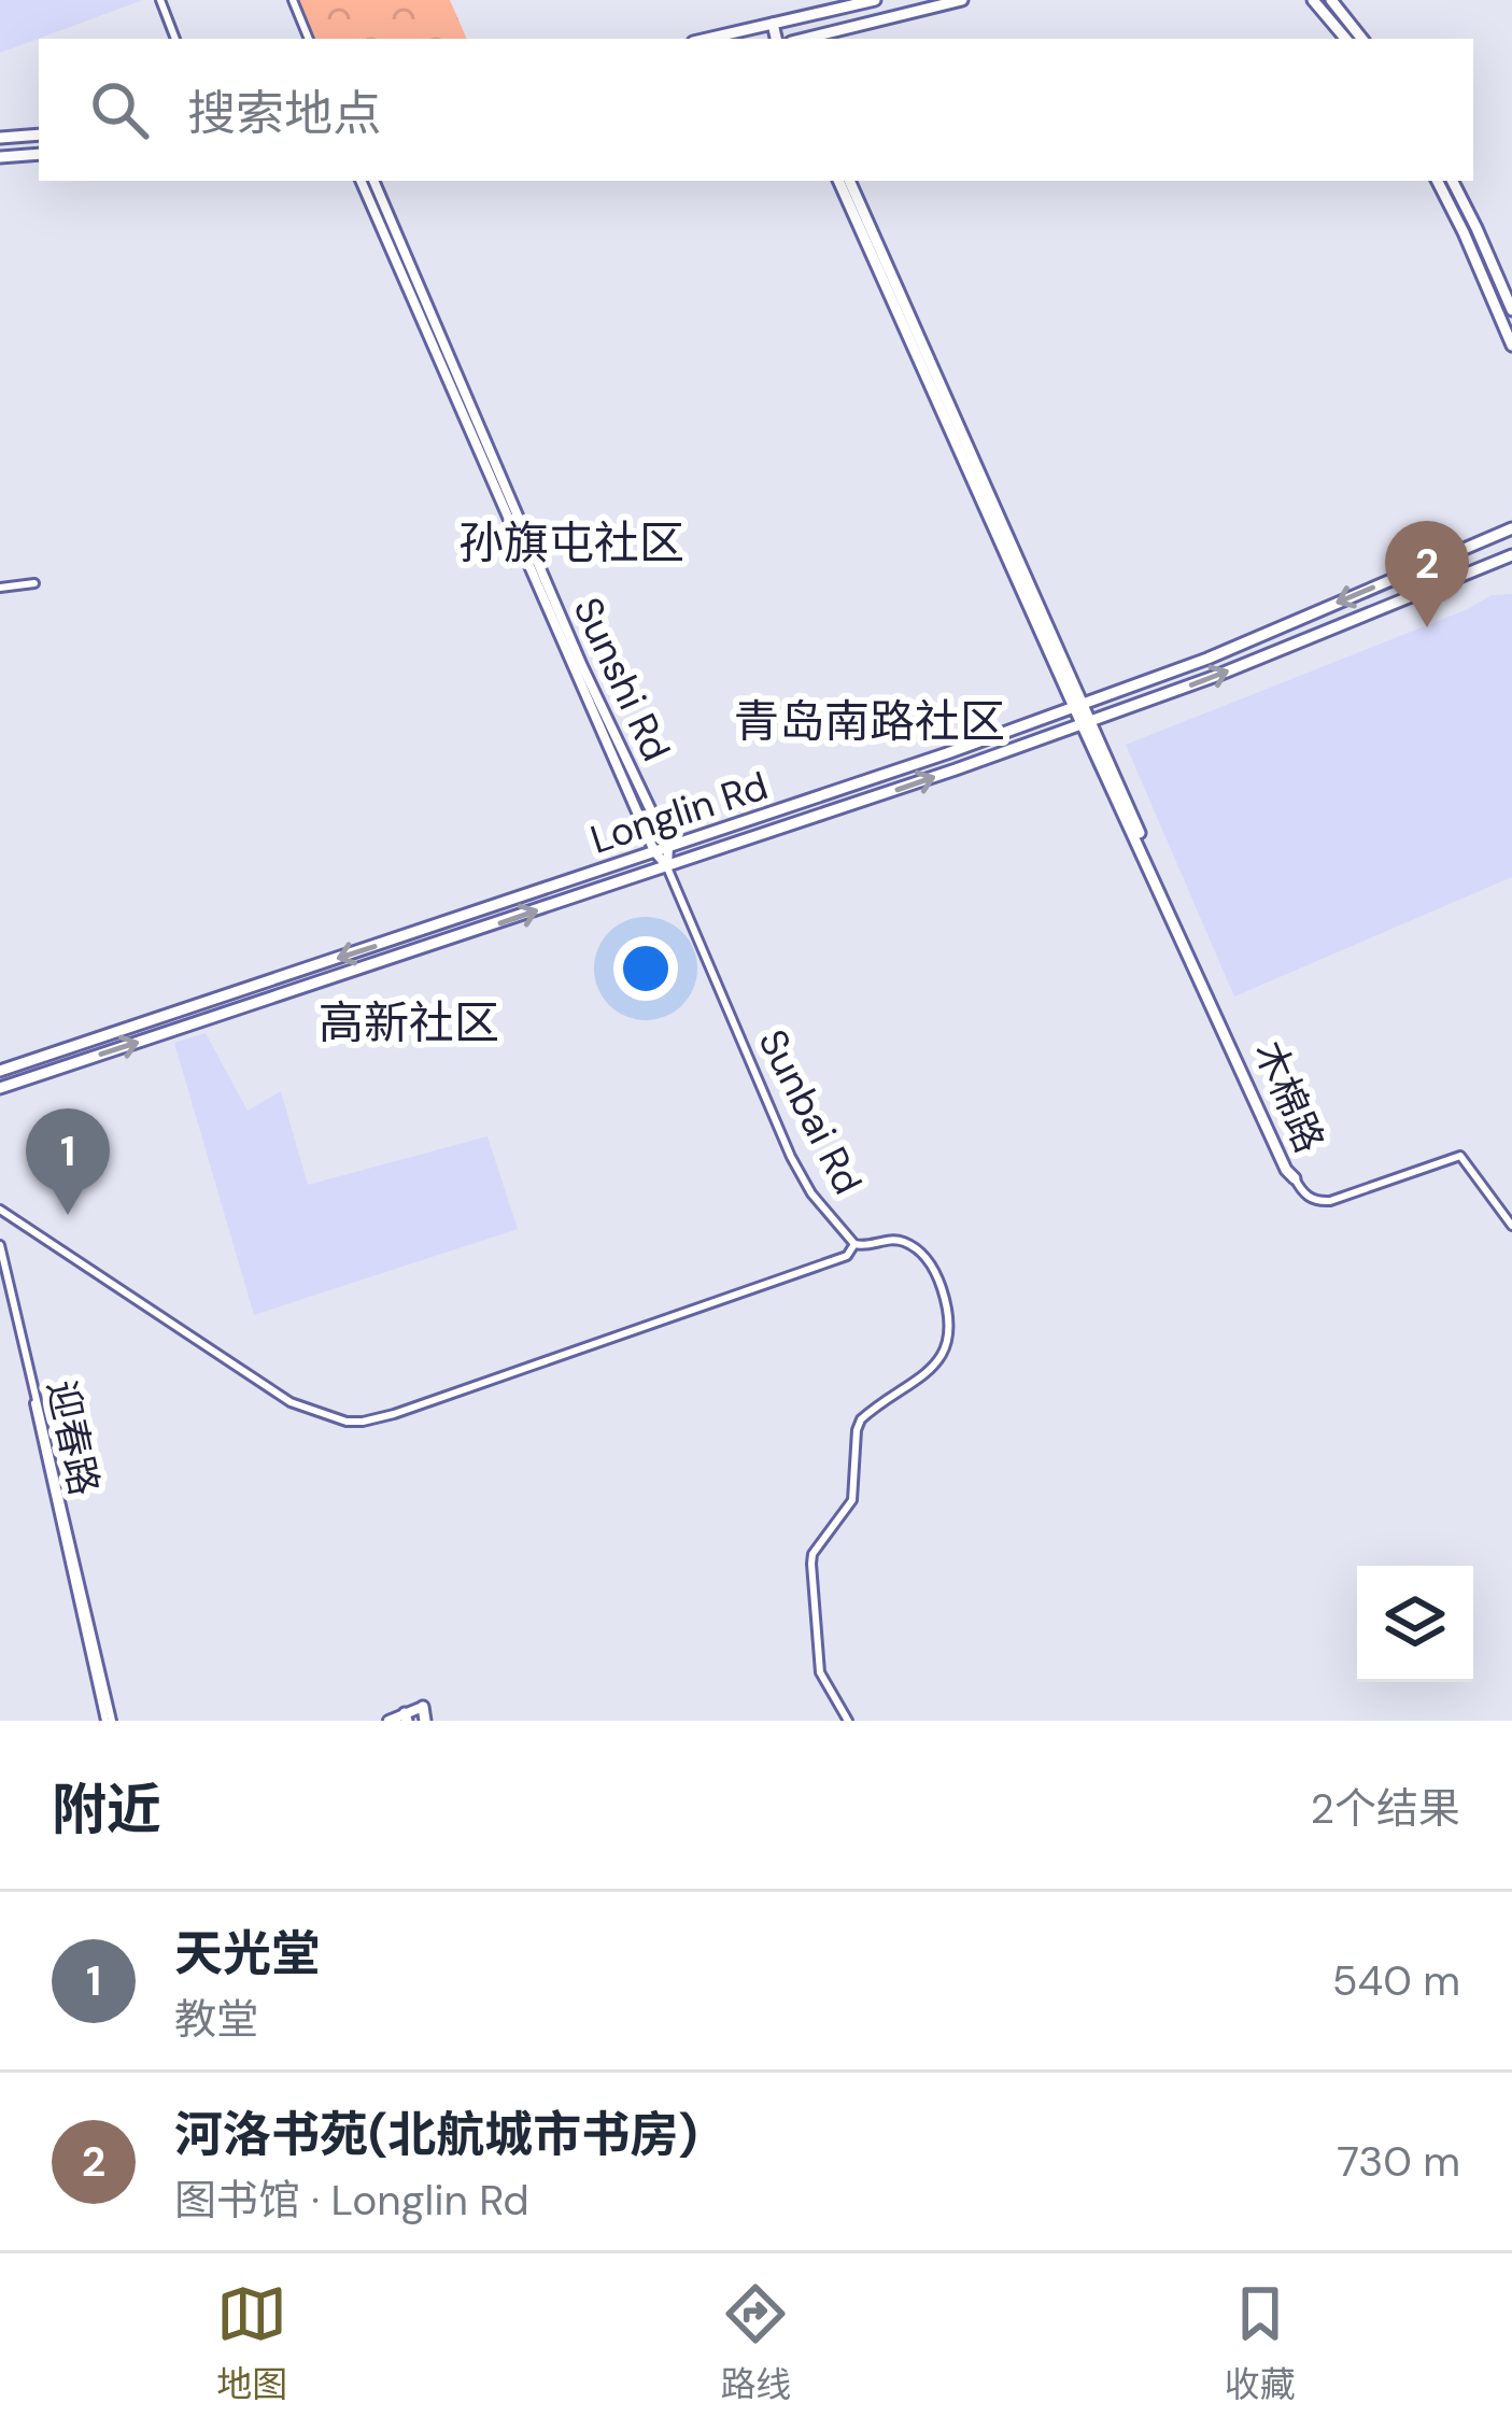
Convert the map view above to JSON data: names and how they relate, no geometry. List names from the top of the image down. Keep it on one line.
{"streets":{"main road":["Longlin Rd","木棉路"],"street":["Sunshi Rd","Sunbai Rd","迎春路"]},"crossings":[["Sunshi Rd","Longlin Rd"],["Sunshi Rd","Sunbai Rd"],["Longlin Rd","木棉路"],["Longlin Rd","Sunbai Rd"]],"districts":["孙旗屯社区","青岛南路社区","高新社区"],"page":{"search":"搜索地点","pins":["2","1"],"heading":["附近","2个结果"],"list":[{"mark":"1","name":"天光堂","note":"教堂","value":"540 m"},{"mark":"2","name":"河洛书苑(北航城市书房)","note":"图书馆 · Longlin Rd","value":"730 m"}],"nav":["地图","路线","收藏"]}}
